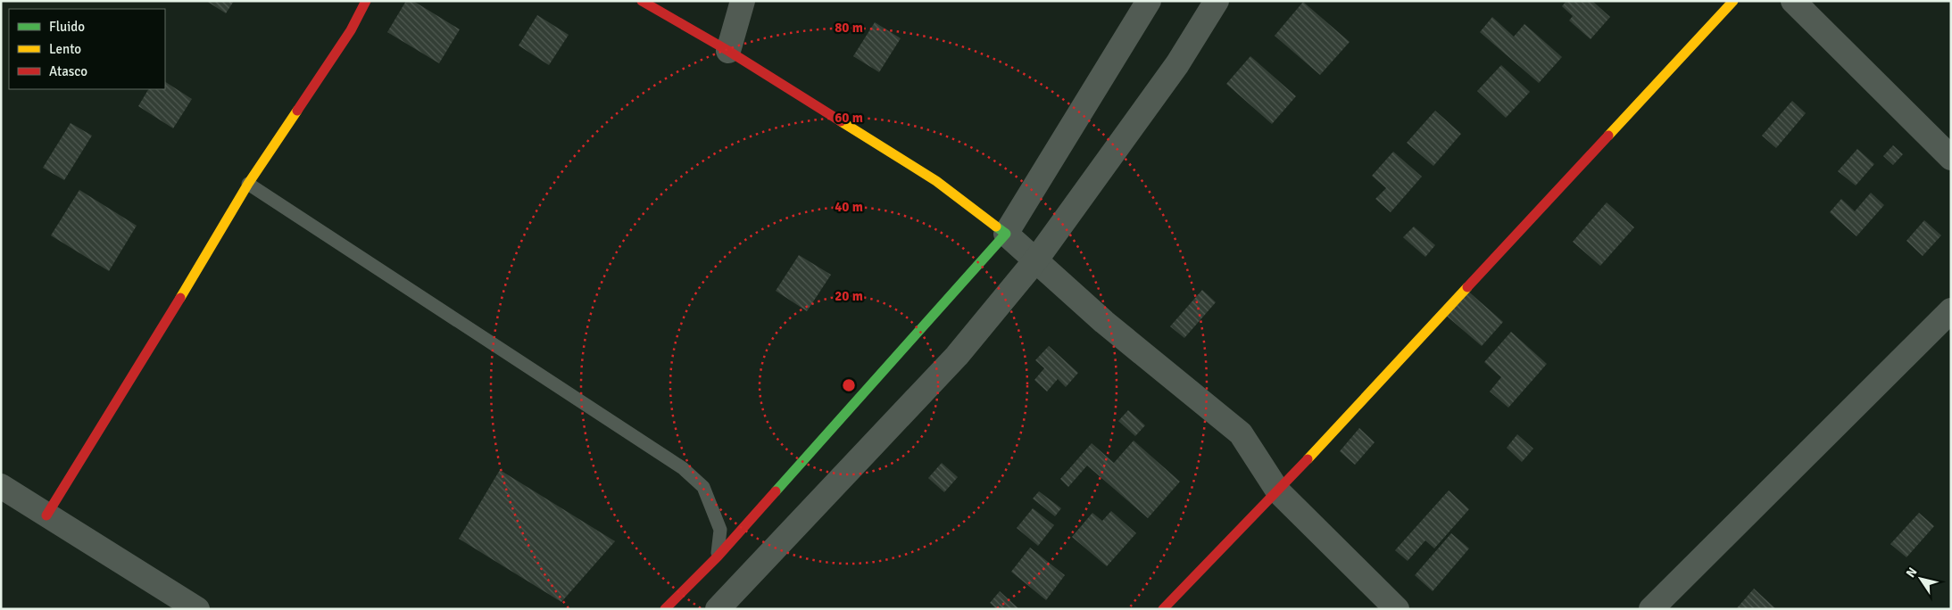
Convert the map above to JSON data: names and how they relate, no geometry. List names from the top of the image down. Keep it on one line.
{"legend":["Fluido","Lento","Atasco"],"north":"top left","rings":["80 m","60 m","40 m","20 m"]}
